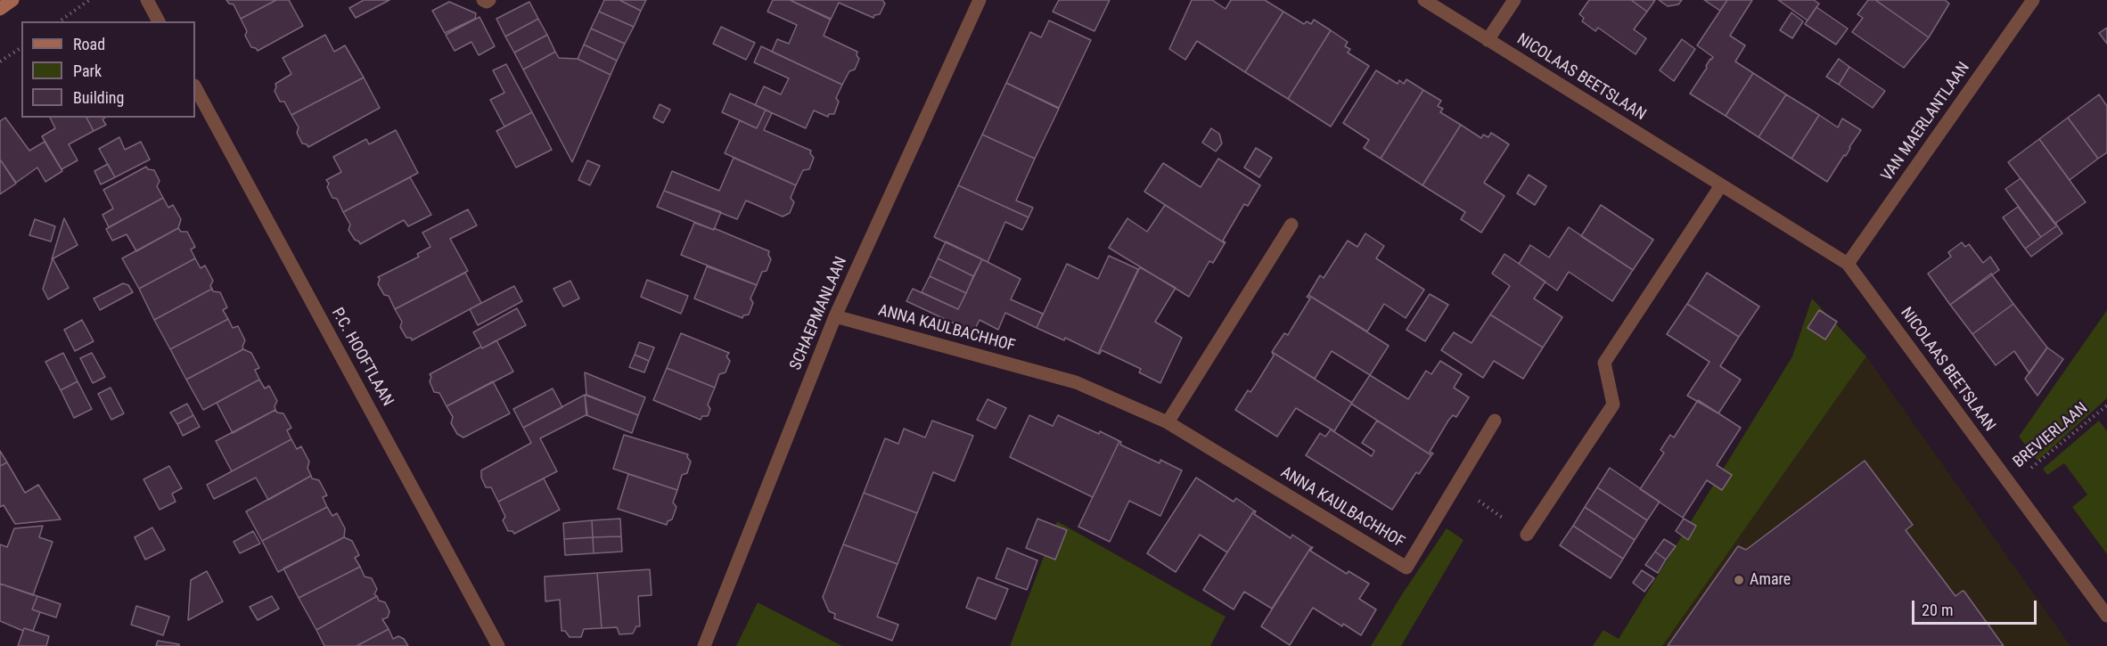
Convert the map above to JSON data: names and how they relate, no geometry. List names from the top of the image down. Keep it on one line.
{"streets":{"street":["NICOLAAS BEETSLAAN","VAN MAERLANTLAAN","SCHAEPMANLAAN","ANNA KAULBACHHOF","P.C. HOOFTLAAN"],"path":["BREVIERLAAN"]},"crossings":[["NICOLAAS BEETSLAAN","VAN MAERLANTLAAN"],["NICOLAAS BEETSLAAN","BREVIERLAAN"],["SCHAEPMANLAAN","ANNA KAULBACHHOF"]],"places":["Amare"],"legend":["Road","Park","Building"],"scale_bar":"20 m"}
